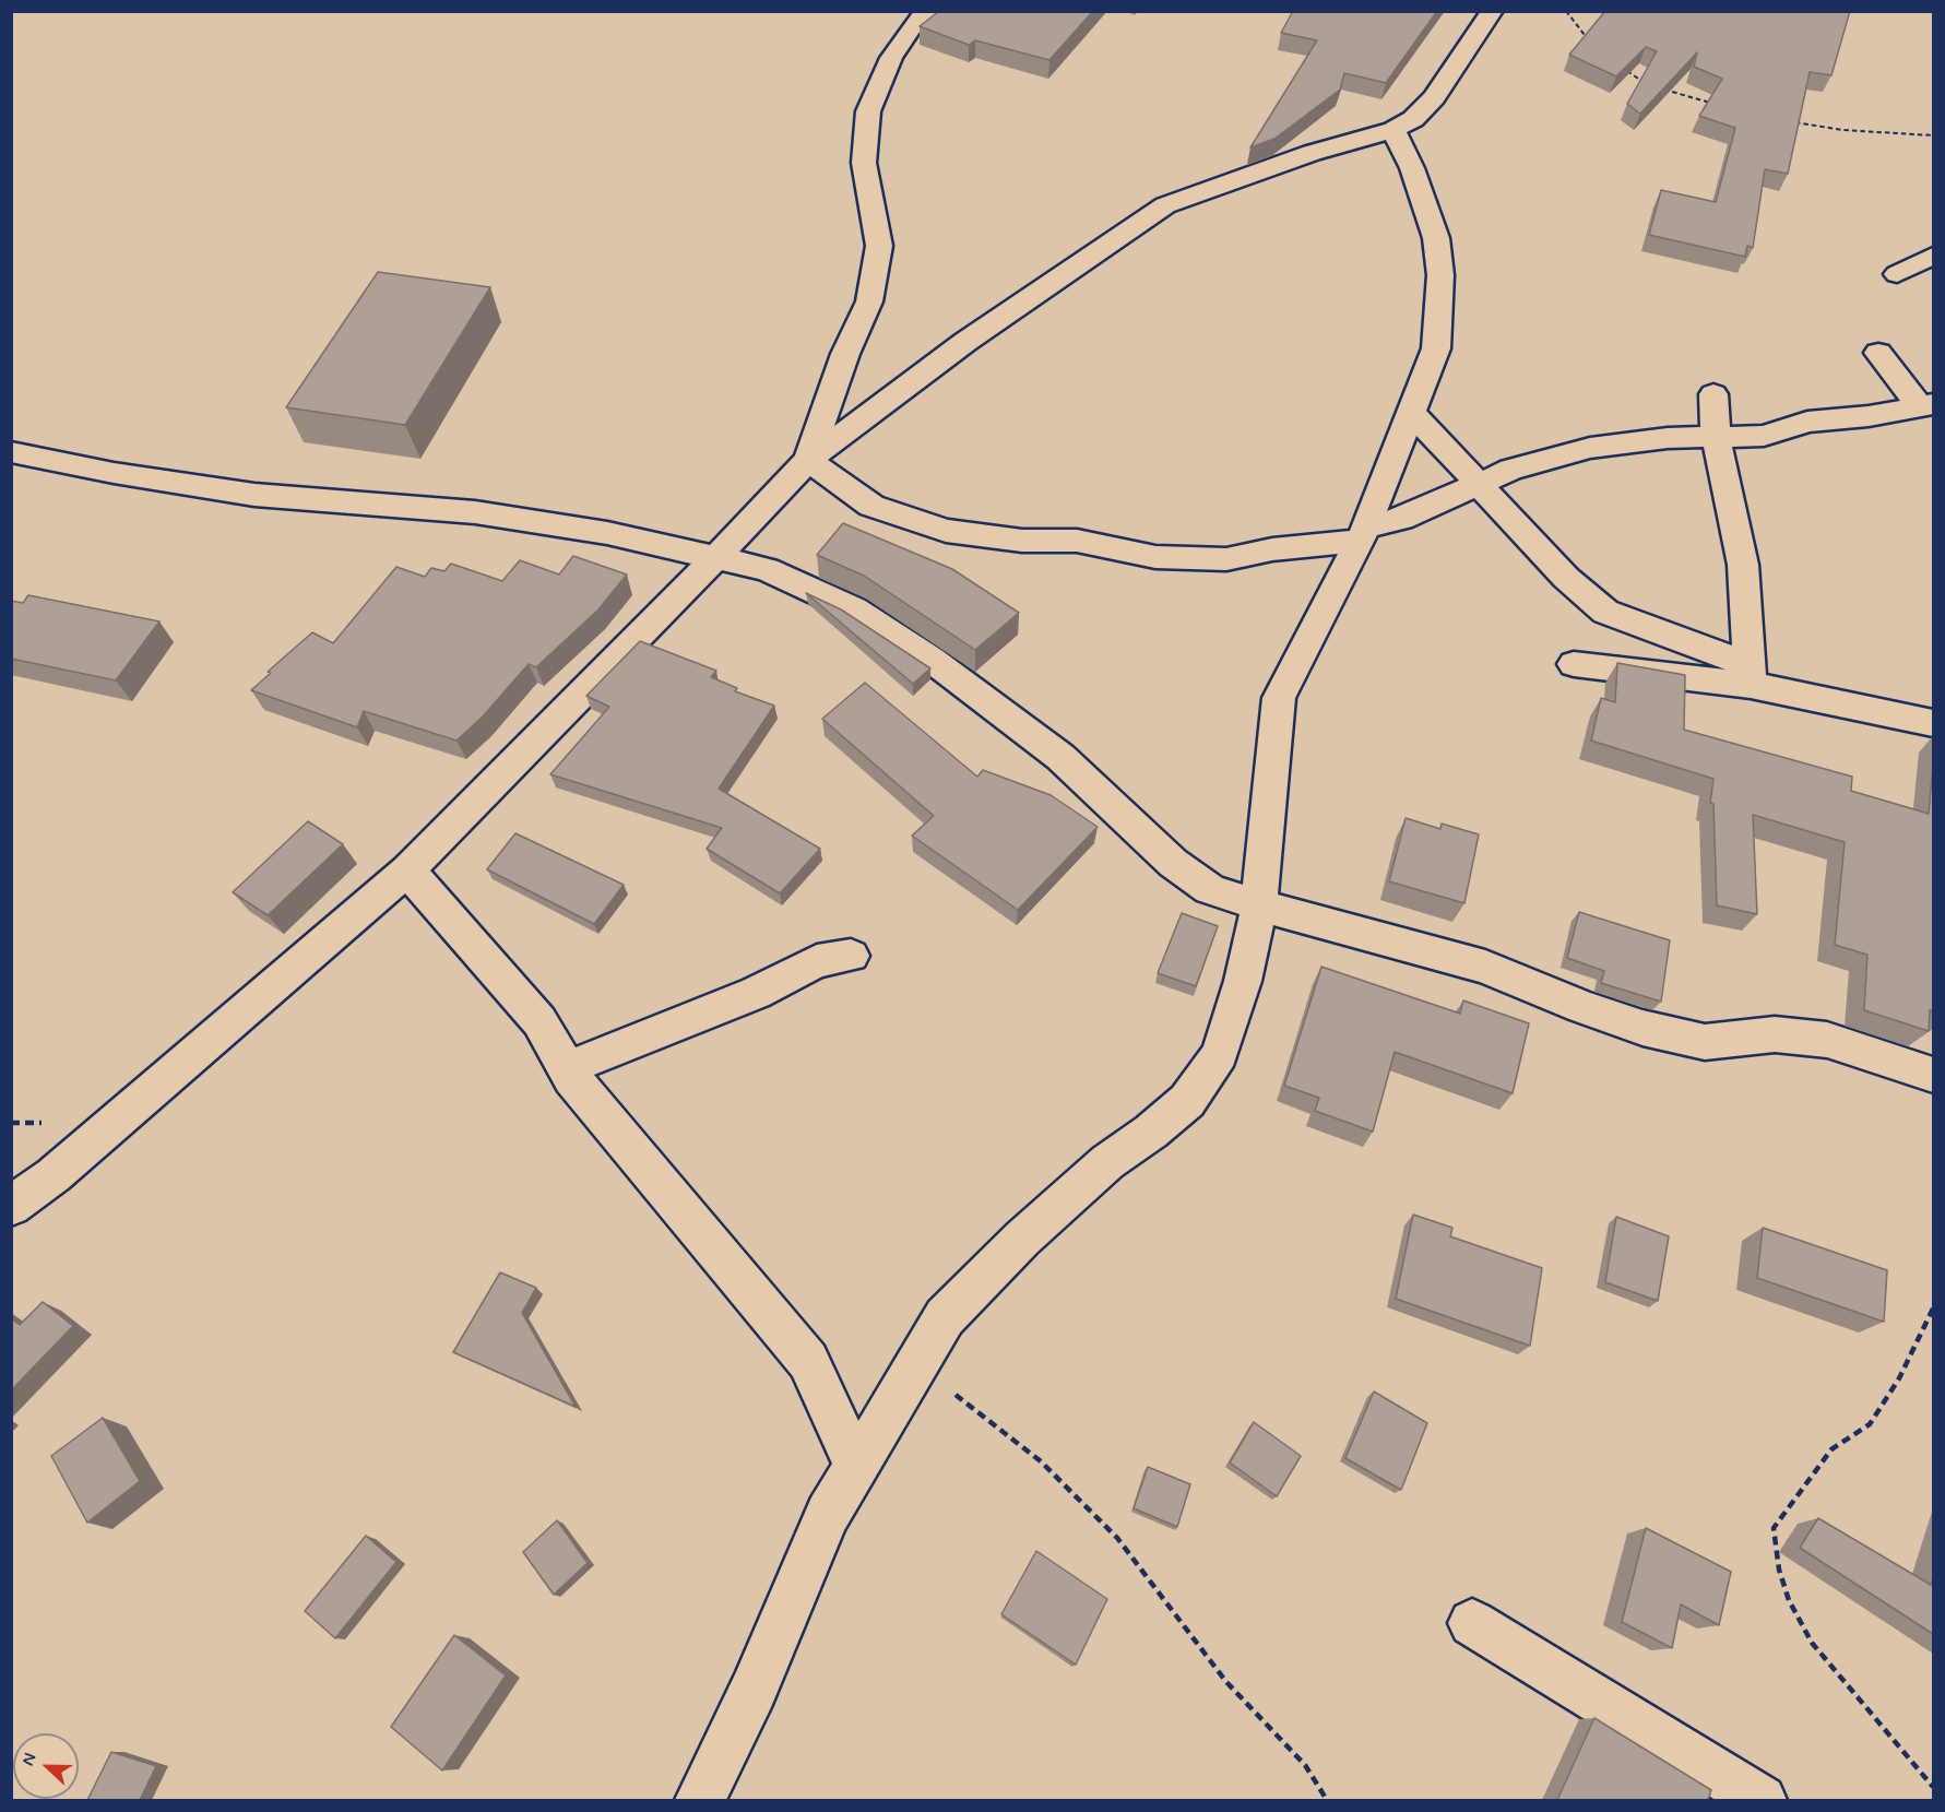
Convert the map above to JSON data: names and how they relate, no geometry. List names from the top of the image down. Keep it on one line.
{"north":"left"}
